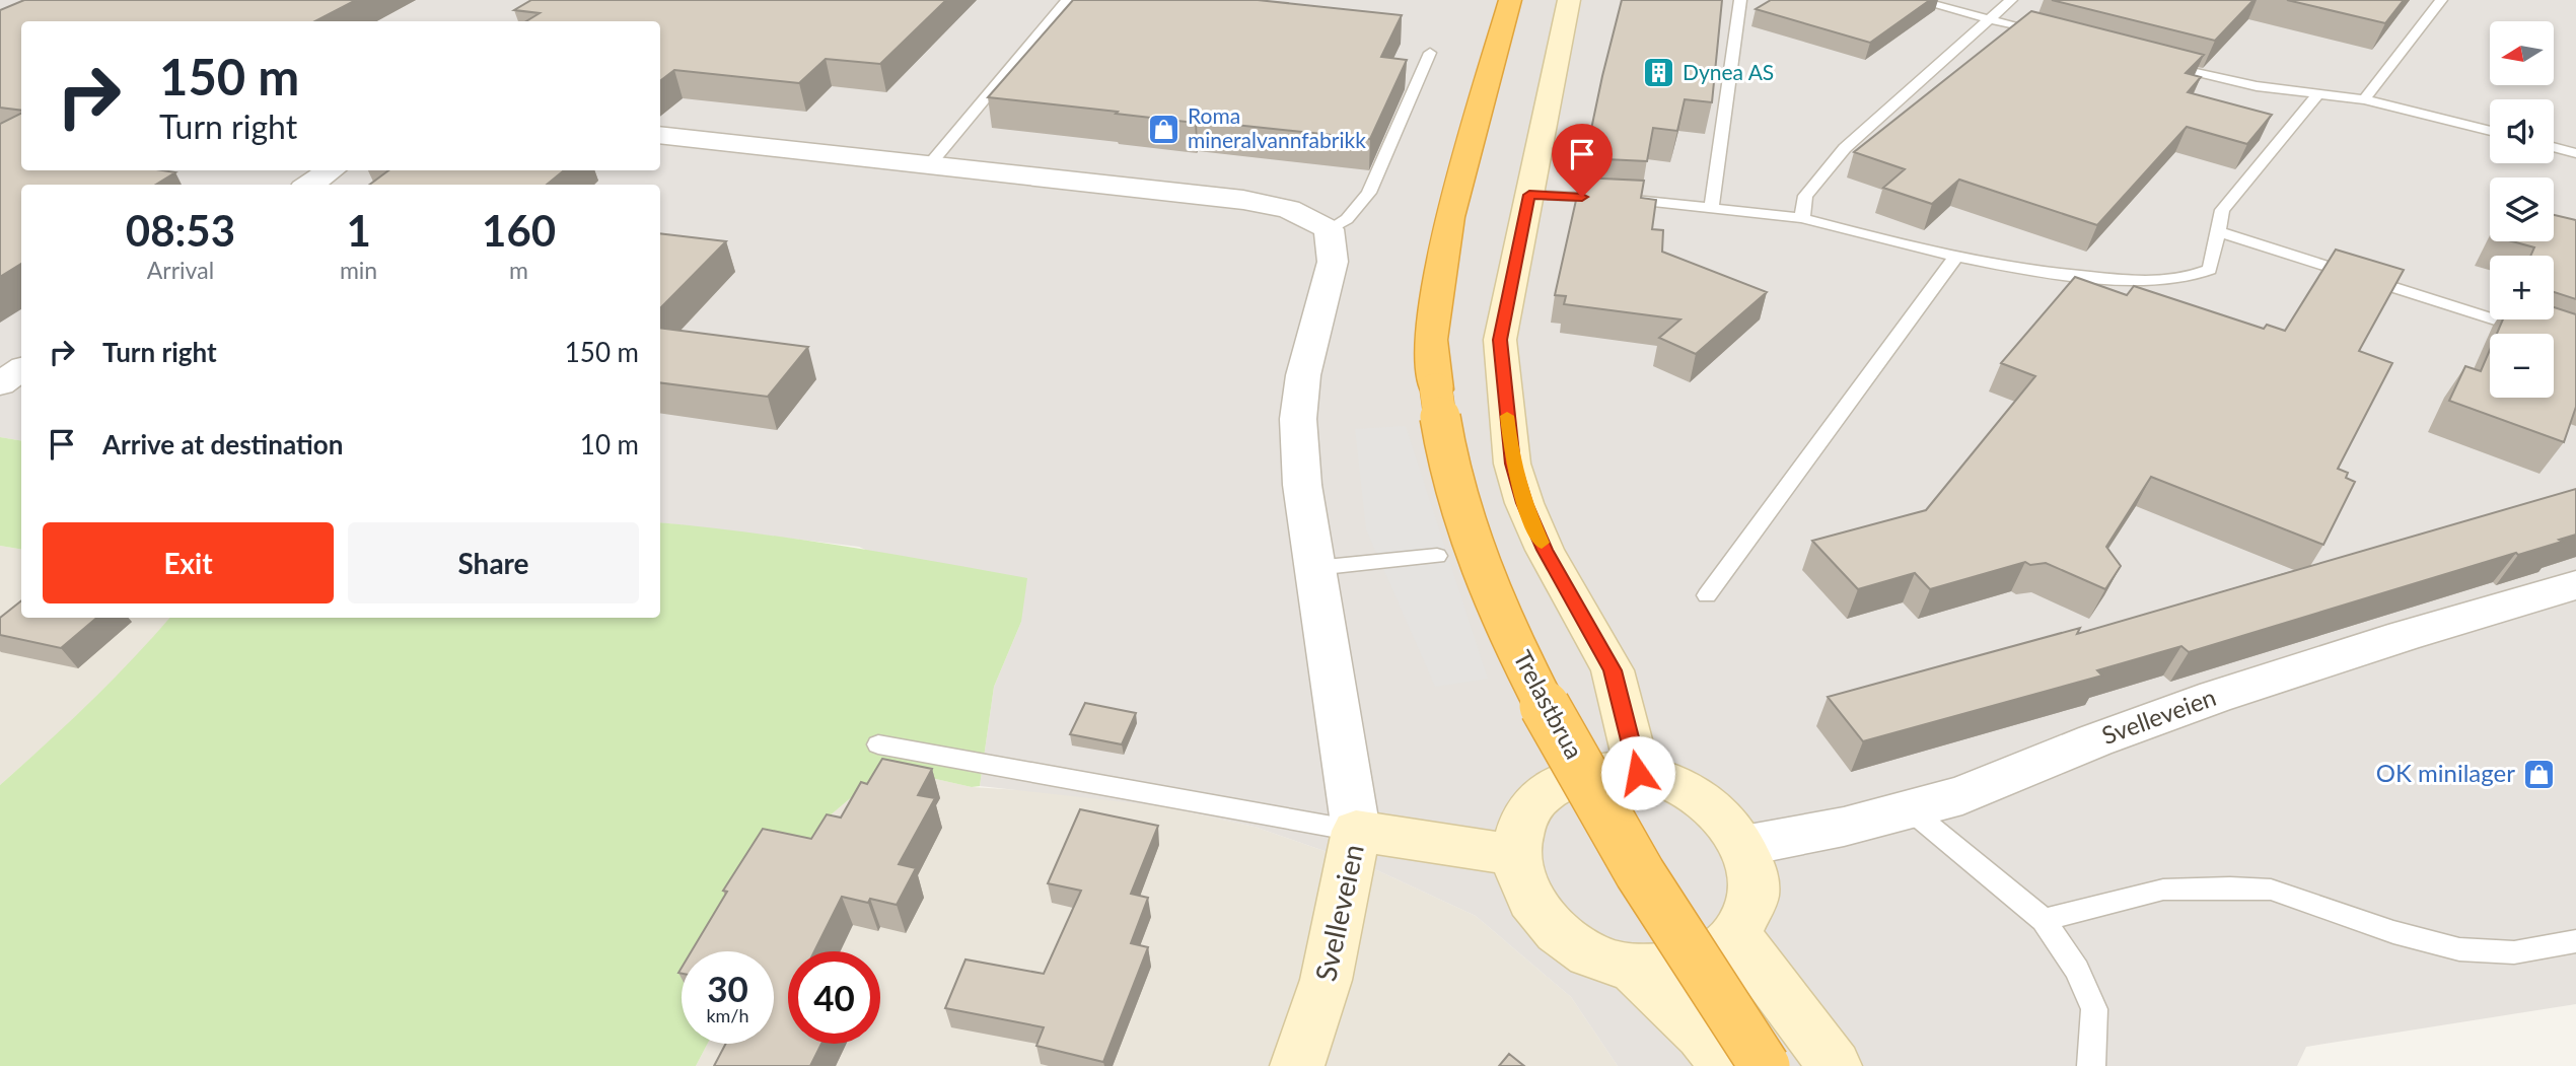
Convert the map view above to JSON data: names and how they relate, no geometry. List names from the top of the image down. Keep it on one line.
{"streets":{"highway":["Trelastbrua"],"street":["Svelleveien"]},"places":{"building":["Dynea AS"],"shop":["Roma mineralvannfabrikk","OK minilager"]},"north":"left","page":{"map_buttons":["+","−"],"turn":["150 m","Turn right"],"eta":["08:53","Arrival","1","min","160","m"],"list":[{"name":"Turn right","value":"150 m"},{"name":"Arrive at destination","value":"10 m"}],"buttons":["Exit","Share"],"speed":"30 km/h","limit":"40"}}
